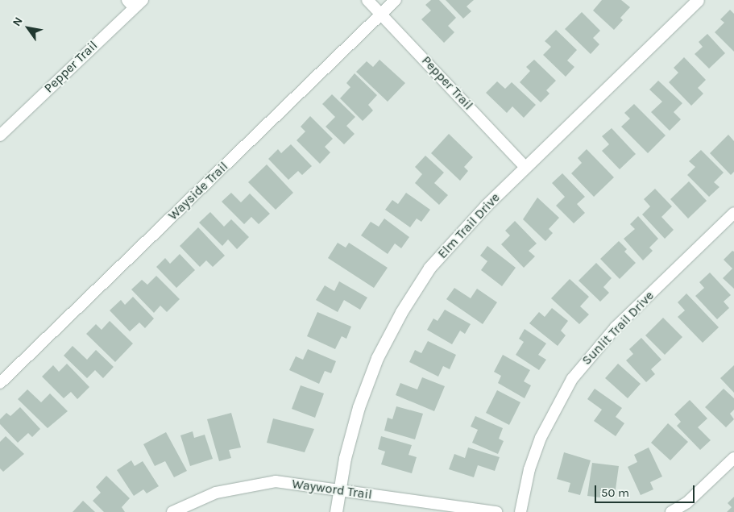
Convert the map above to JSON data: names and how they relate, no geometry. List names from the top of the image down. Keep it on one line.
{"streets":{"street":["Pepper Trail","Wayside Trail","Elm Trail Drive","Sunlit Trail Drive","Wayword Trail"]},"crossings":[["Pepper Trail","Wayside Trail"],["Pepper Trail","Elm Trail Drive"],["Elm Trail Drive","Wayword Trail"]],"scale_bar":"50 m","north":"top left"}
